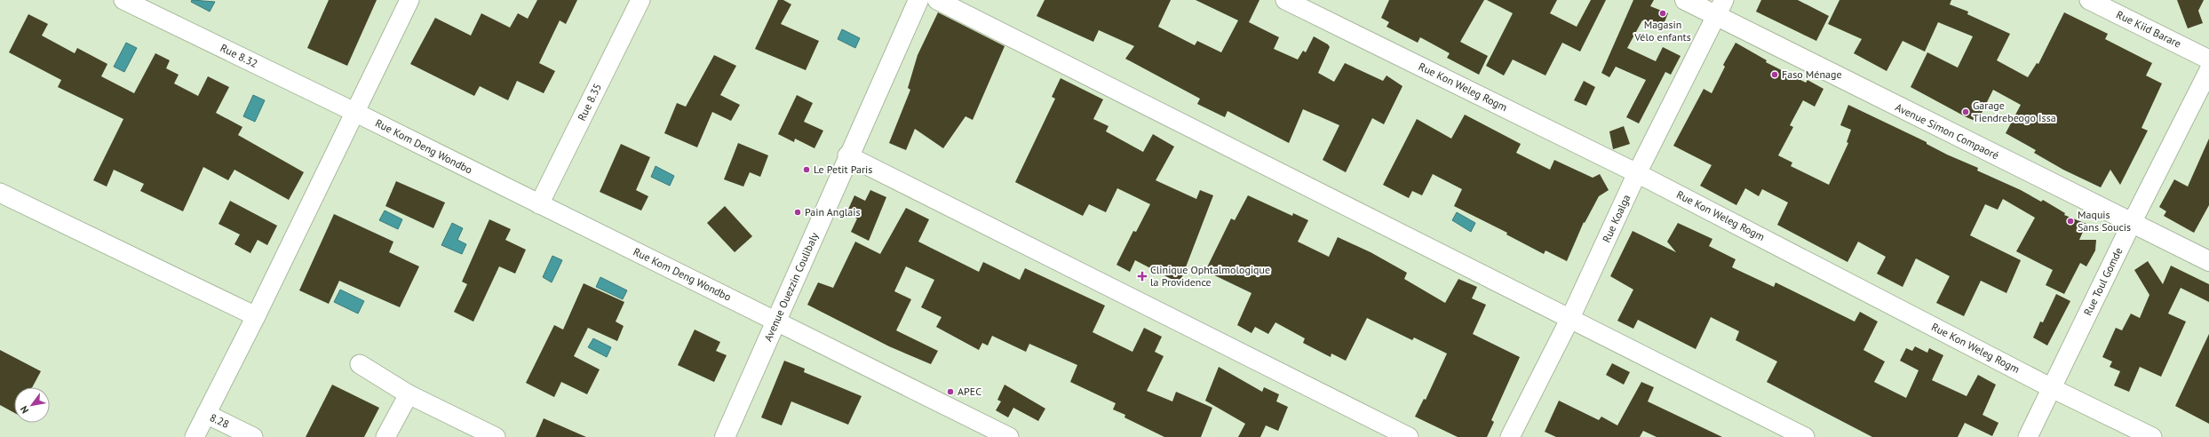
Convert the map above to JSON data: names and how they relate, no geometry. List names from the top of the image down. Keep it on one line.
{"streets":{"street":["Rue Kiid Barare","Rue 8.32","Rue Kon Weleg Rogm","Rue 8.35","Avenue Simon Compaoré","Rue Kom Deng Wondbo","Rue Koalga","Rue Toul Gomde","Avenue Ouezzin Coulibaly","8.28"]},"crossings":[["Rue 8.32","Rue Kom Deng Wondbo"],["Rue Kon Weleg Rogm","Rue Koalga"],["Rue Kon Weleg Rogm","Rue Toul Gomde"],["Rue 8.35","Rue Kom Deng Wondbo"],["Avenue Simon Compaoré","Rue Koalga"],["Avenue Simon Compaoré","Rue Toul Gomde"],["Rue Kom Deng Wondbo","Avenue Ouezzin Coulibaly"]],"places":{"other":["Magasin Vélo enfants","Faso Ménage","Garage Tiendrebeogo Issa","Le Petit Paris","Pain Anglais","Maquis Sans Soucis","APEC"],"health":["Clinique Ophtalmologique la Providence"]},"north":"bottom left"}
